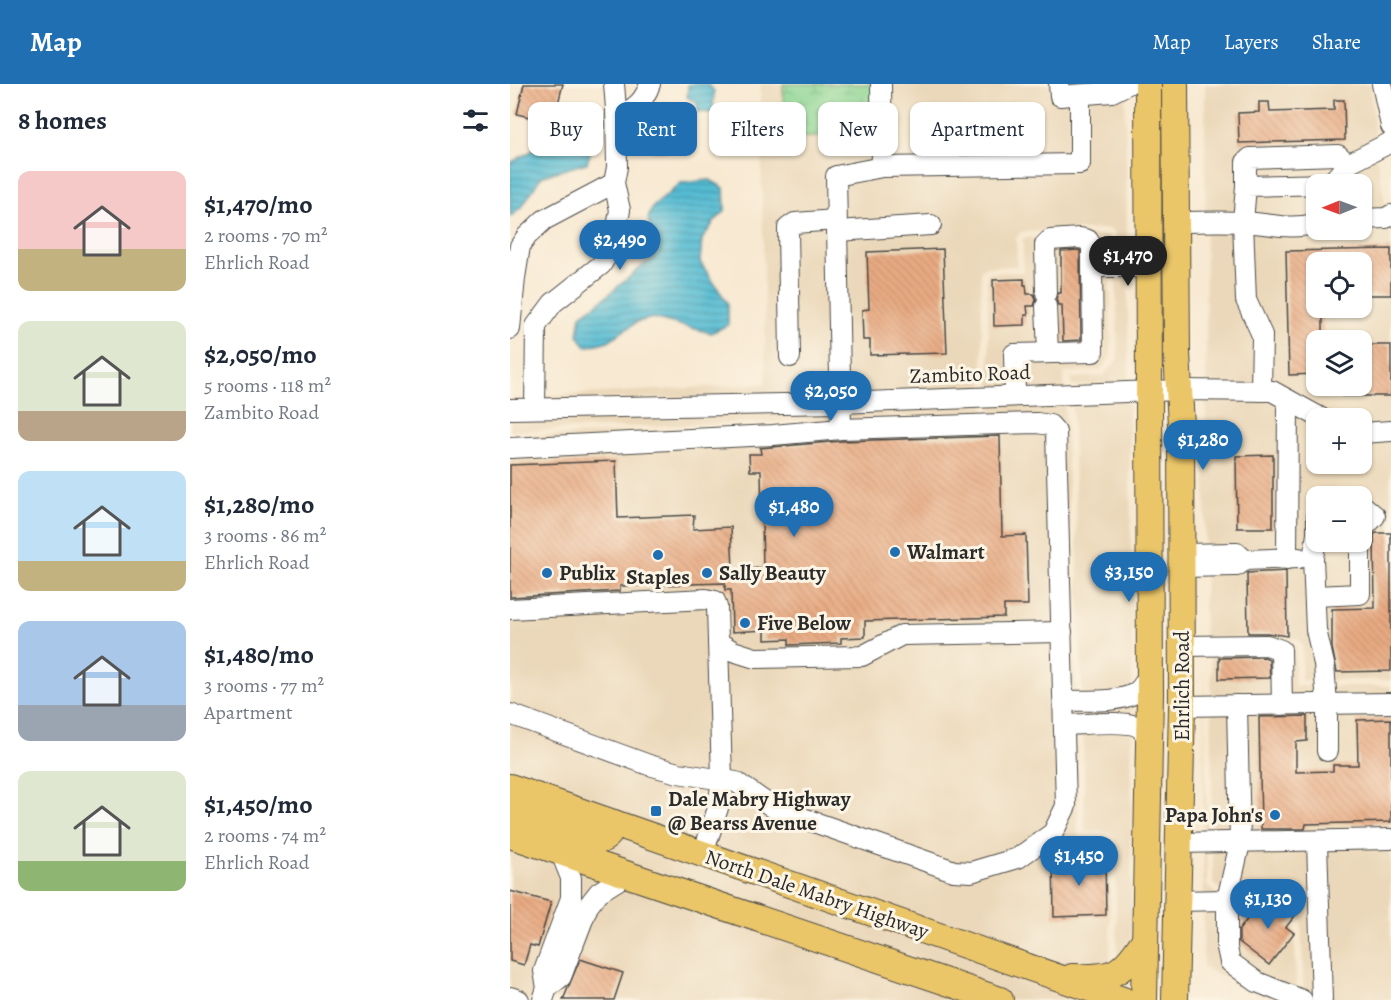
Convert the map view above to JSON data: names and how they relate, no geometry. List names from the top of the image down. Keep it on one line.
{"streets":{"main road":["Ehrlich Road","North Dale Mabry Highway"],"street":["Zambito Road"]},"crossings":[["Zambito Road","Ehrlich Road"]],"places":{"other":["Walmart","Staples","Publix","Sally Beauty","Five Below","Papa John's"],"transit":["Dale Mabry Highway @ Bearss Avenue"]},"north":"left","page":{"header":"Map","nav":["Map","Layers","Share"],"heading":"8 homes","chip":["Buy","Rent","Filters","New","Apartment"],"list":[{"name":"$1,470/mo","note":"2 rooms · 70 m² · Ehrlich Road"},{"name":"$2,050/mo","note":"5 rooms · 118 m² · Zambito Road"},{"name":"$1,280/mo","note":"3 rooms · 86 m² · Ehrlich Road"},{"name":"$1,480/mo","note":"3 rooms · 77 m² · Apartment"},{"name":"$1,450/mo","note":"2 rooms · 74 m² · Ehrlich Road"}],"map_buttons":["+","−"],"price":["$2,490","$1,470","$2,050","$1,280","$1,480","$3,150","$1,450","$1,130"]}}
